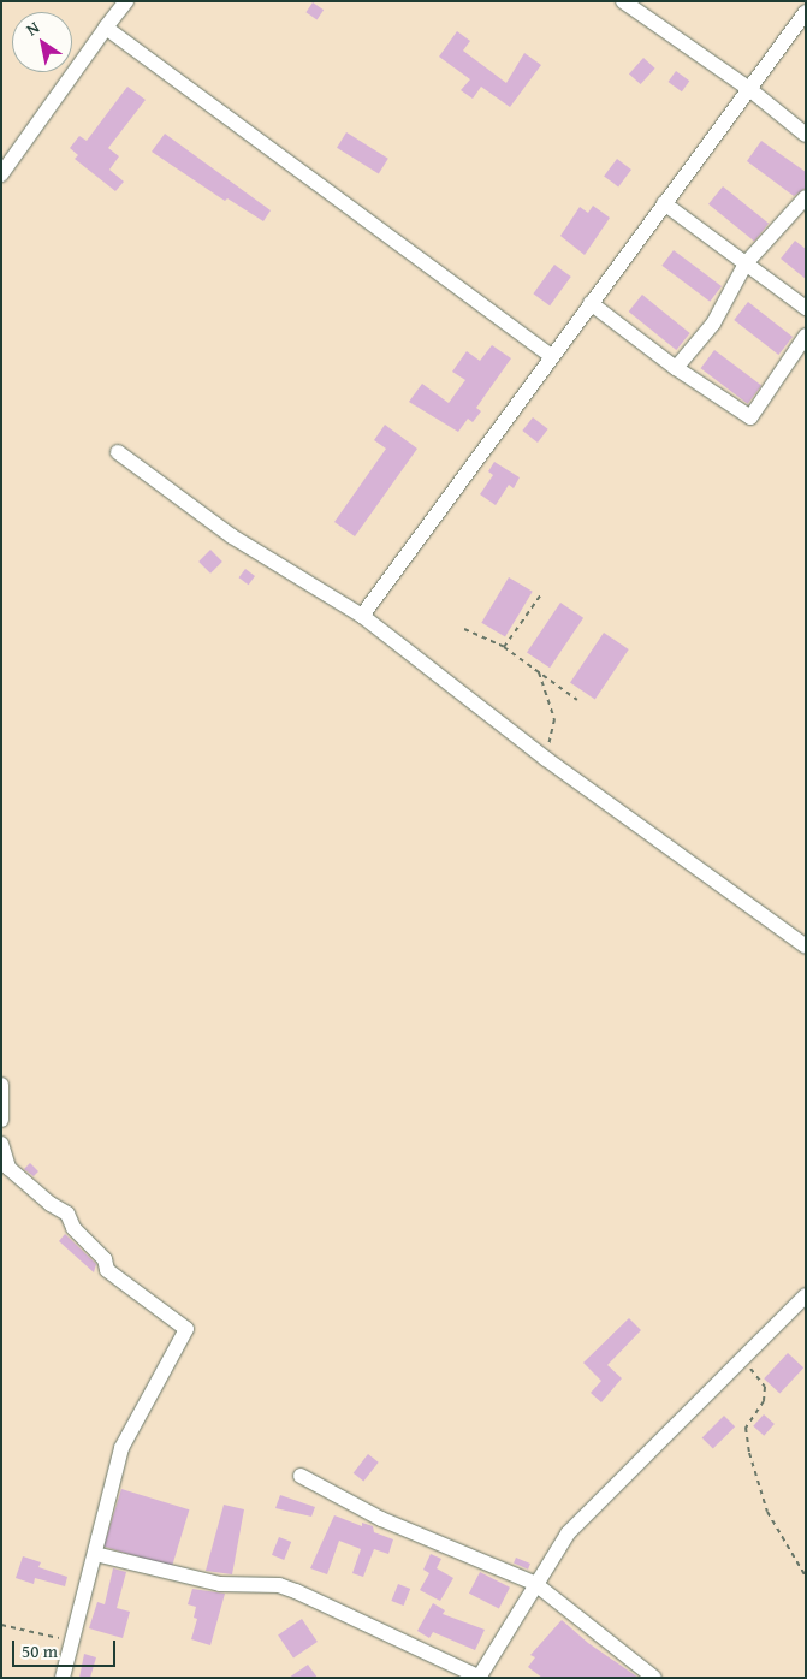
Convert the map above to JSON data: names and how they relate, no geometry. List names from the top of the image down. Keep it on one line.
{"scale_bar":"50 m","north":"top left"}
